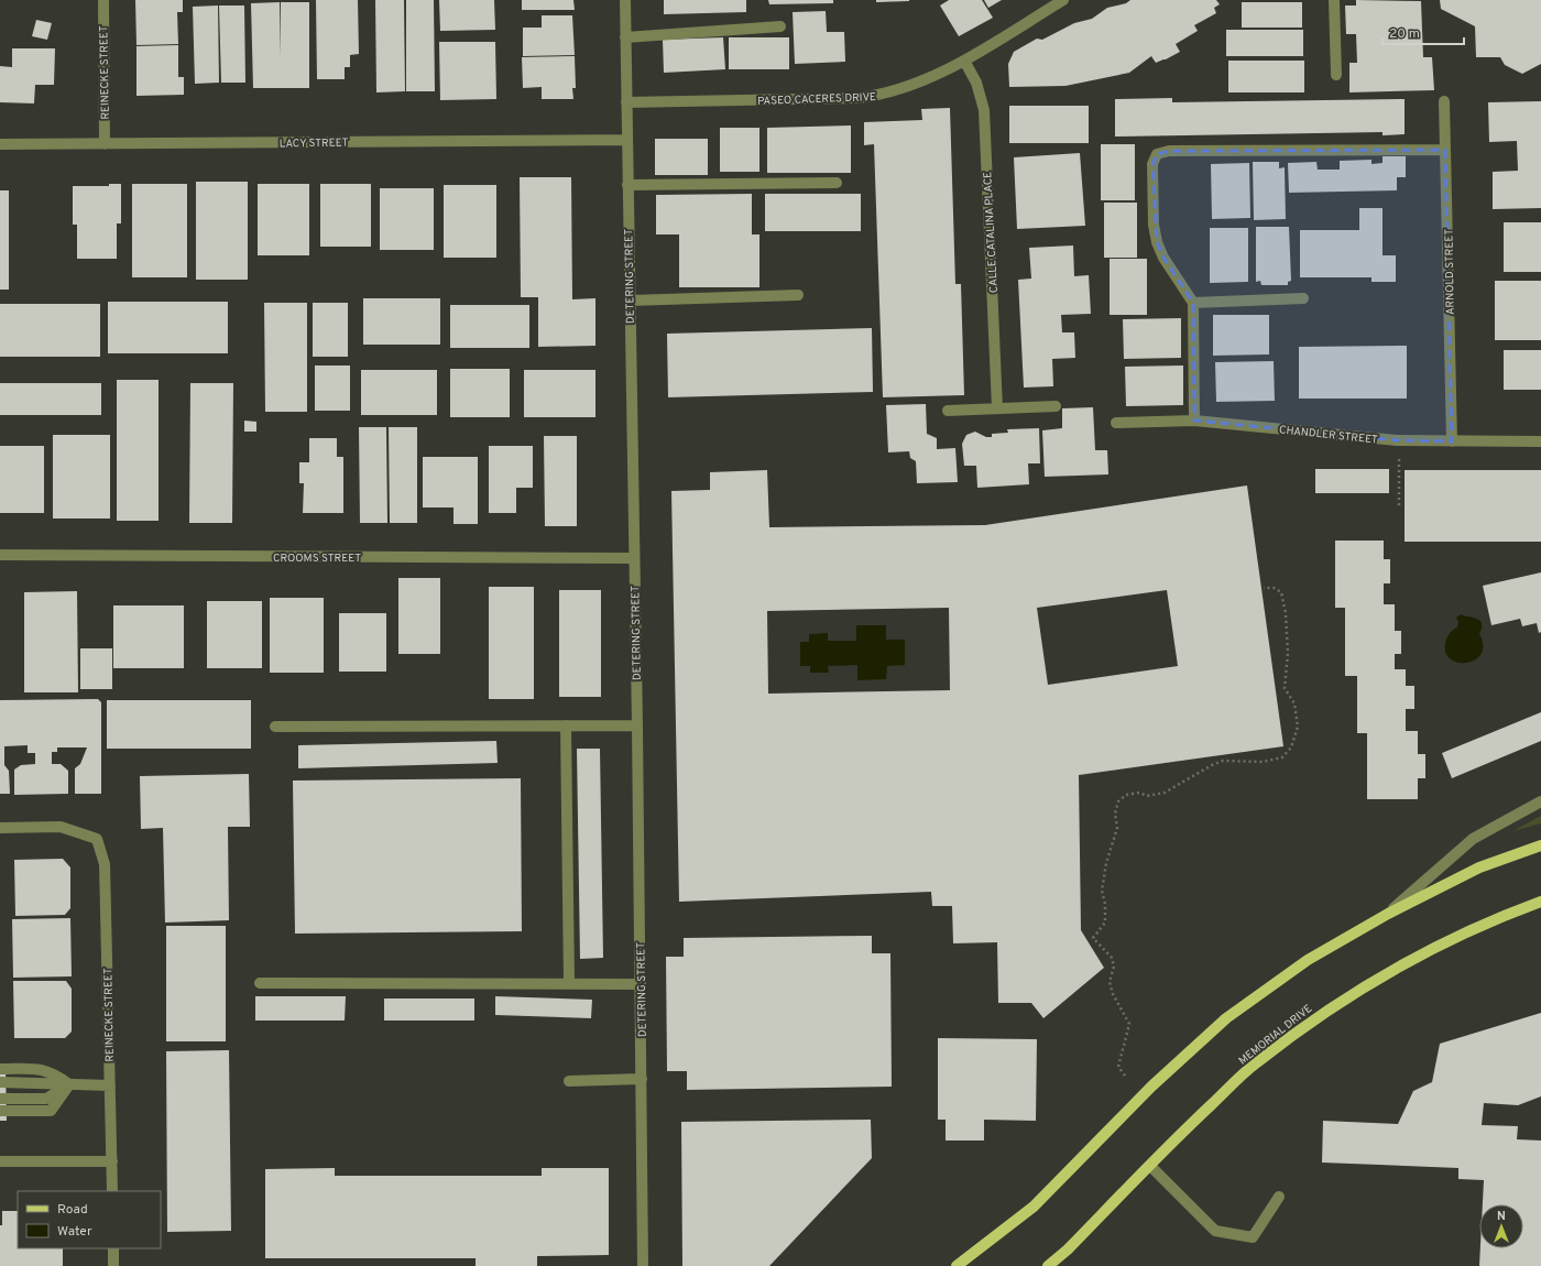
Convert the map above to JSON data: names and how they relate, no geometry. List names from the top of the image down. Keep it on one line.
{"streets":{"main road":["MEMORIAL DRIVE"],"street":["REINECKE STREET","PASEO CACERES DRIVE","LACY STREET","CALLE CATALINA PLACE","ARNOLD STREET","DETERING STREET","CHANDLER STREET","CROOMS STREET"]},"crossings":[["REINECKE STREET","LACY STREET"],["PASEO CACERES DRIVE","CALLE CATALINA PLACE"],["PASEO CACERES DRIVE","DETERING STREET"],["LACY STREET","DETERING STREET"],["ARNOLD STREET","CHANDLER STREET"],["DETERING STREET","CROOMS STREET"]],"legend":["Road","Water"],"scale_bar":"20 m","north":"top"}
